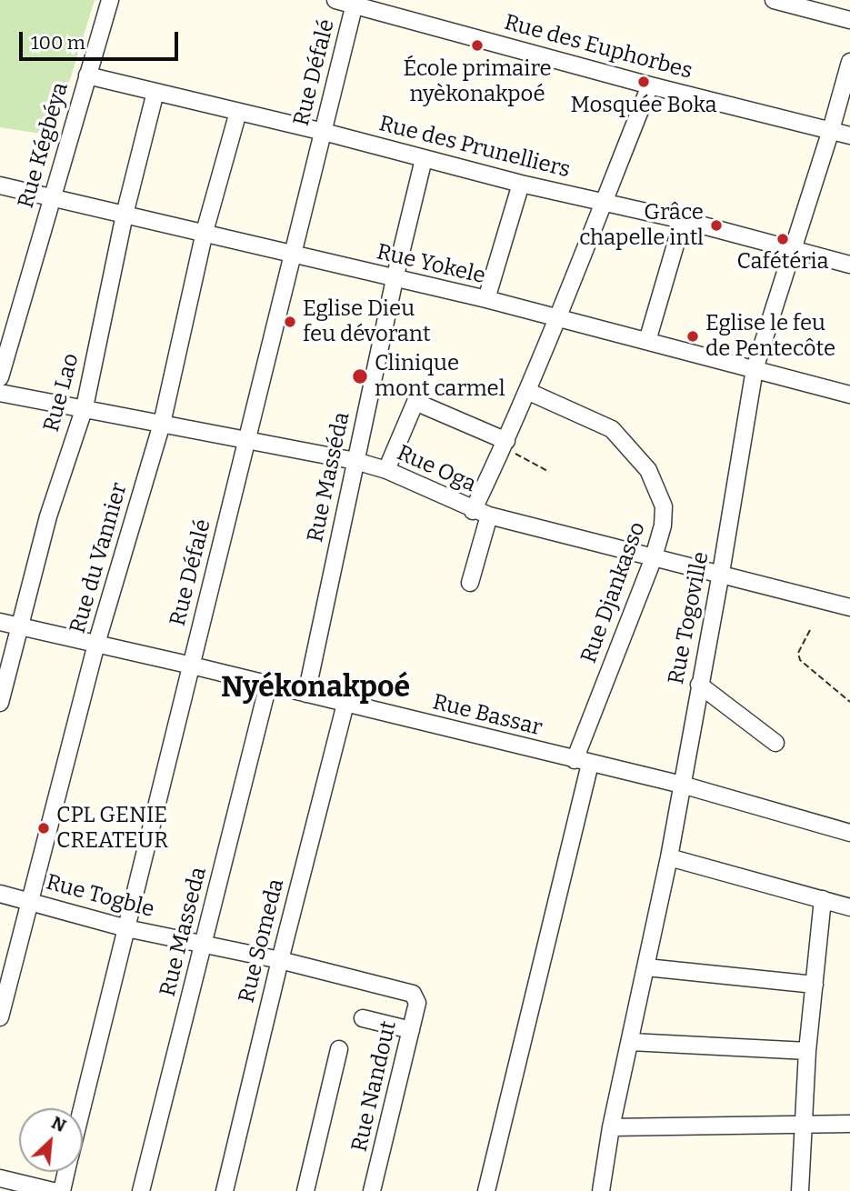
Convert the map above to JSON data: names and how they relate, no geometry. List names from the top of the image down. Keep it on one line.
{"streets":{"street":["Rue des Euphorbes","Rue Défalé","Rue Kégbéya","Rue des Prunelliers","Rue Yokele","Rue Lao","Rue Oga","Rue Masséda","Rue du Vannier","Rue Djankasso","Rue Togoville","Rue Bassar","Rue Togble","Rue Masseda","Rue Someda","Rue Nandout"]},"crossings":[["Rue des Euphorbes","Rue Défalé"],["Rue des Euphorbes","Rue Togoville"],["Rue Défalé","Rue des Prunelliers"],["Rue Défalé","Rue Yokele"],["Rue Défalé","Rue Oga"],["Rue Défalé","Rue Bassar"],["Rue Défalé","Rue Togble"],["Rue Kégbéya","Rue des Prunelliers"],["Rue Kégbéya","Rue Yokele"],["Rue des Prunelliers","Rue Lao"],["Rue des Prunelliers","Rue Masséda"],["Rue des Prunelliers","Rue du Vannier"],["Rue des Prunelliers","Rue Togoville"],["Rue Yokele","Rue Lao"],["Rue Yokele","Rue Masséda"],["Rue Yokele","Rue du Vannier"],["Rue Yokele","Rue Togoville"],["Rue Lao","Rue Oga"],["Rue Lao","Rue Bassar"],["Rue Oga","Rue Masséda"],["Rue Oga","Rue du Vannier"],["Rue Oga","Rue Djankasso"],["Rue Oga","Rue Togoville"],["Rue Masséda","Rue Bassar"],["Rue du Vannier","Rue Bassar"],["Rue du Vannier","Rue Togble"],["Rue Djankasso","Rue Bassar"],["Rue Togoville","Rue Bassar"],["Rue Bassar","Rue Masseda"],["Rue Bassar","Rue Someda"],["Rue Togble","Rue Masseda"],["Rue Togble","Rue Someda"],["Rue Togble","Rue Nandout"]],"districts":["Nyékonakpoé"],"places":["École primaire nyèkonakpoé","Mosquée Boka","Grâce chapelle intl","Cafétéria","Eglise Dieu feu dévorant","Eglise le feu de Pentecôte","Clinique mont carmel","CPL GENIE CREATEUR"],"scale_bar":"100 m","north":"top right"}
